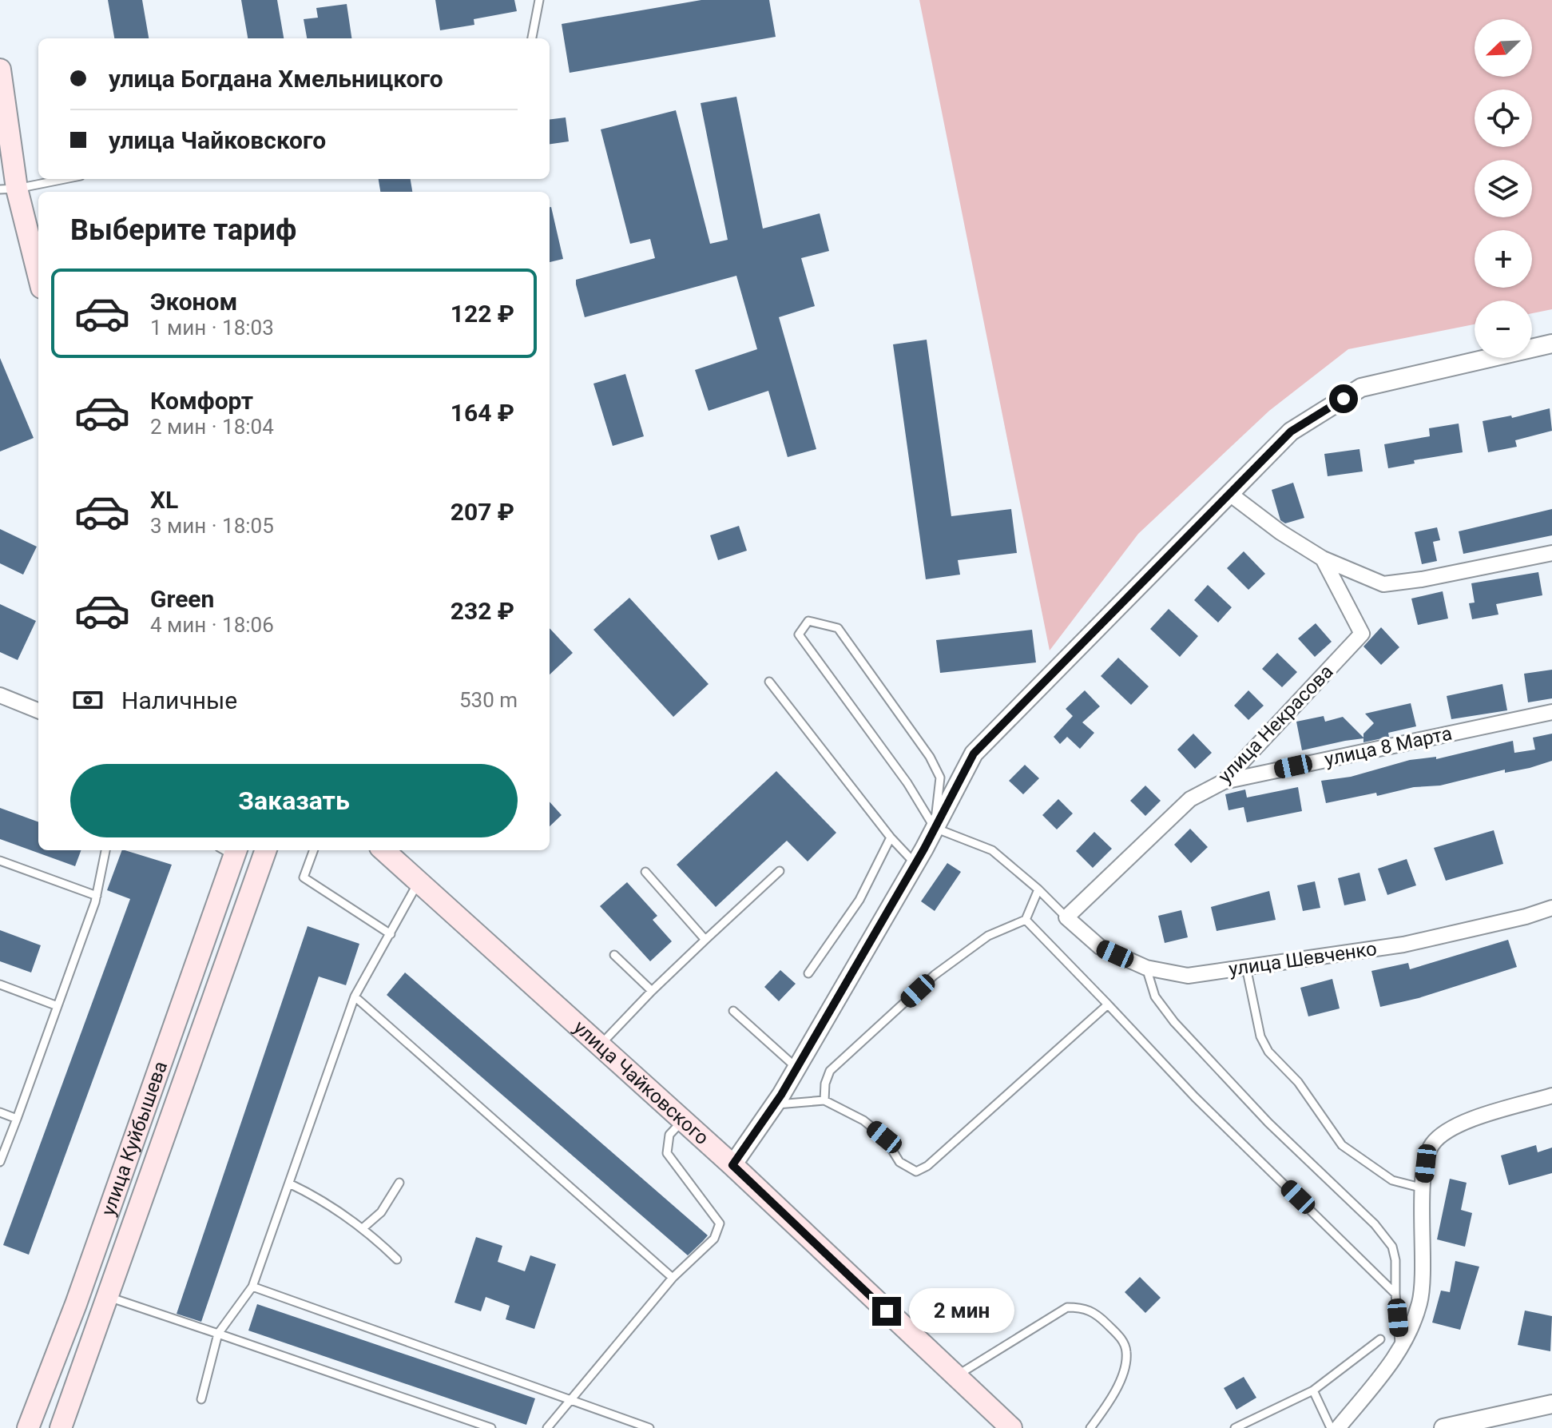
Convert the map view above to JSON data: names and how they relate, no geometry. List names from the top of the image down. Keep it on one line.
{"streets":{"main road":["улица Чайковского","улица Куйбышева"],"street":["улица Некрасова","улица 8 Марта","улица Шевченко"]},"crossings":[["улица Некрасова","улица 8 Марта"],["улица Некрасова","улица Шевченко"]],"north":"bottom left","page":{"map_buttons":["+","−"],"banner":["улица Богдана Хмельницкого","улица Чайковского"],"heading":"Выберите тариф","list":[{"name":"Эконом","note":"1 мин · 18:03","value":"122 ₽"},{"name":"Комфорт","note":"2 мин · 18:04","value":"164 ₽"},{"name":"XL","note":"3 мин · 18:05","value":"207 ₽"},{"name":"Green","note":"4 мин · 18:06","value":"232 ₽"}],"pay":["Наличные","530 m"],"buttons":"Заказать","bubble":"2 мин"}}
